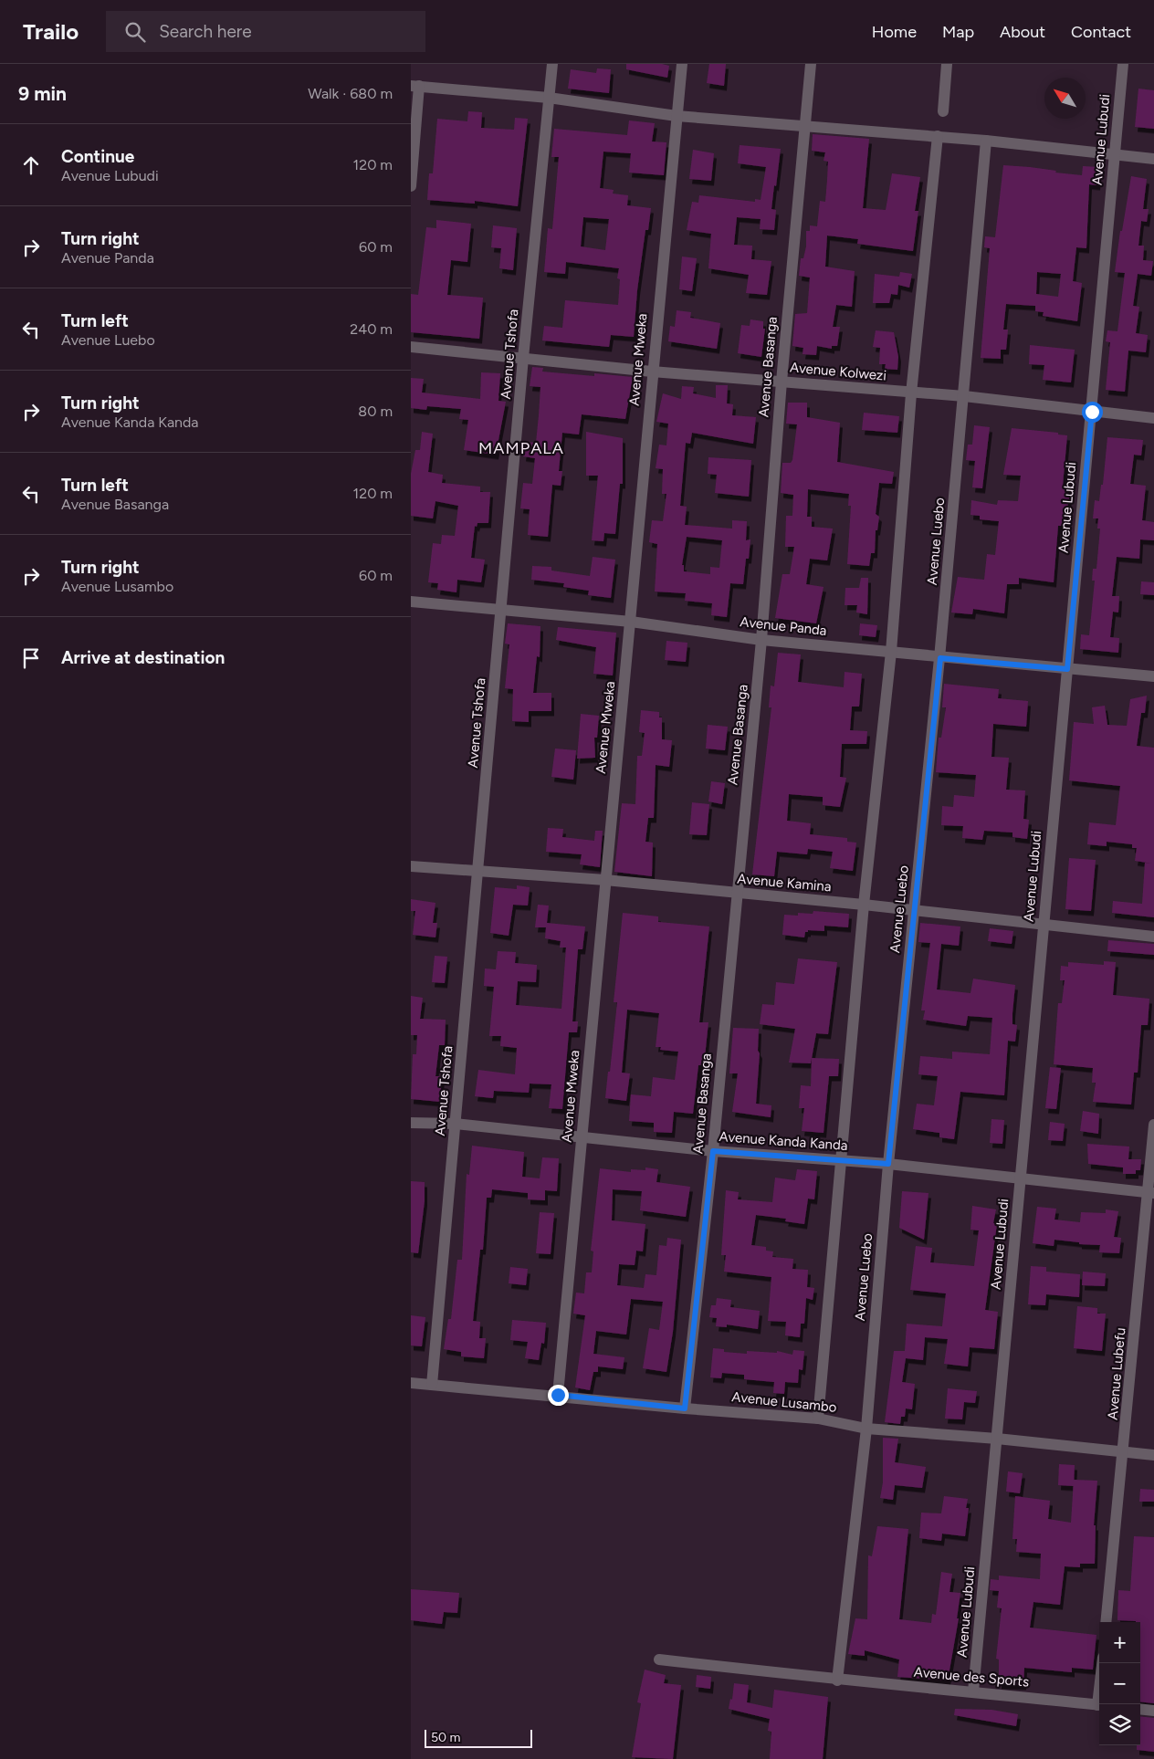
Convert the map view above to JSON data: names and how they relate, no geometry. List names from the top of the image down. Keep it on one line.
{"streets":{"street":["Avenue Lubudi","Avenue Tshofa","Avenue Mweka","Avenue Basanga","Avenue Kolwezi","Avenue Luebo","Avenue Panda","Avenue Kamina","Avenue Kanda Kanda","Avenue Lubefu","Avenue Lusambo","Avenue des Sports"]},"crossings":[["Avenue Lubudi","Avenue Kolwezi"],["Avenue Lubudi","Avenue Panda"],["Avenue Lubudi","Avenue Kamina"],["Avenue Lubudi","Avenue Kanda Kanda"],["Avenue Lubudi","Avenue Lusambo"],["Avenue Lubudi","Avenue des Sports"],["Avenue Tshofa","Avenue Kolwezi"],["Avenue Tshofa","Avenue Panda"],["Avenue Tshofa","Avenue Kamina"],["Avenue Tshofa","Avenue Kanda Kanda"],["Avenue Tshofa","Avenue Lusambo"],["Avenue Mweka","Avenue Kolwezi"],["Avenue Mweka","Avenue Panda"],["Avenue Mweka","Avenue Kamina"],["Avenue Mweka","Avenue Kanda Kanda"],["Avenue Mweka","Avenue Lusambo"],["Avenue Basanga","Avenue Kolwezi"],["Avenue Basanga","Avenue Panda"],["Avenue Basanga","Avenue Kamina"],["Avenue Basanga","Avenue Kanda Kanda"],["Avenue Basanga","Avenue Lusambo"],["Avenue Kolwezi","Avenue Luebo"],["Avenue Luebo","Avenue Panda"],["Avenue Luebo","Avenue Kamina"],["Avenue Luebo","Avenue Kanda Kanda"],["Avenue Luebo","Avenue Lusambo"],["Avenue Luebo","Avenue des Sports"],["Avenue Kanda Kanda","Avenue Lubefu"],["Avenue Lubefu","Avenue Lusambo"]],"districts":["MAMPALA"],"scale_bar":"50 m","north":"top left","page":{"header":"Trailo","search":"Search here","nav":["Home","Map","About","Contact"],"heading":["9 min","Walk · 680 m"],"list":[["Continue","Avenue Lubudi","120 m"],["Turn right","Avenue Panda","60 m"],["Turn left","Avenue Luebo","240 m"],["Turn right","Avenue Kanda Kanda","80 m"],["Turn left","Avenue Basanga","120 m"],["Turn right","Avenue Lusambo","60 m"],"Arrive at destination"],"map_buttons":["+","−"],"scale":"50 m"}}
